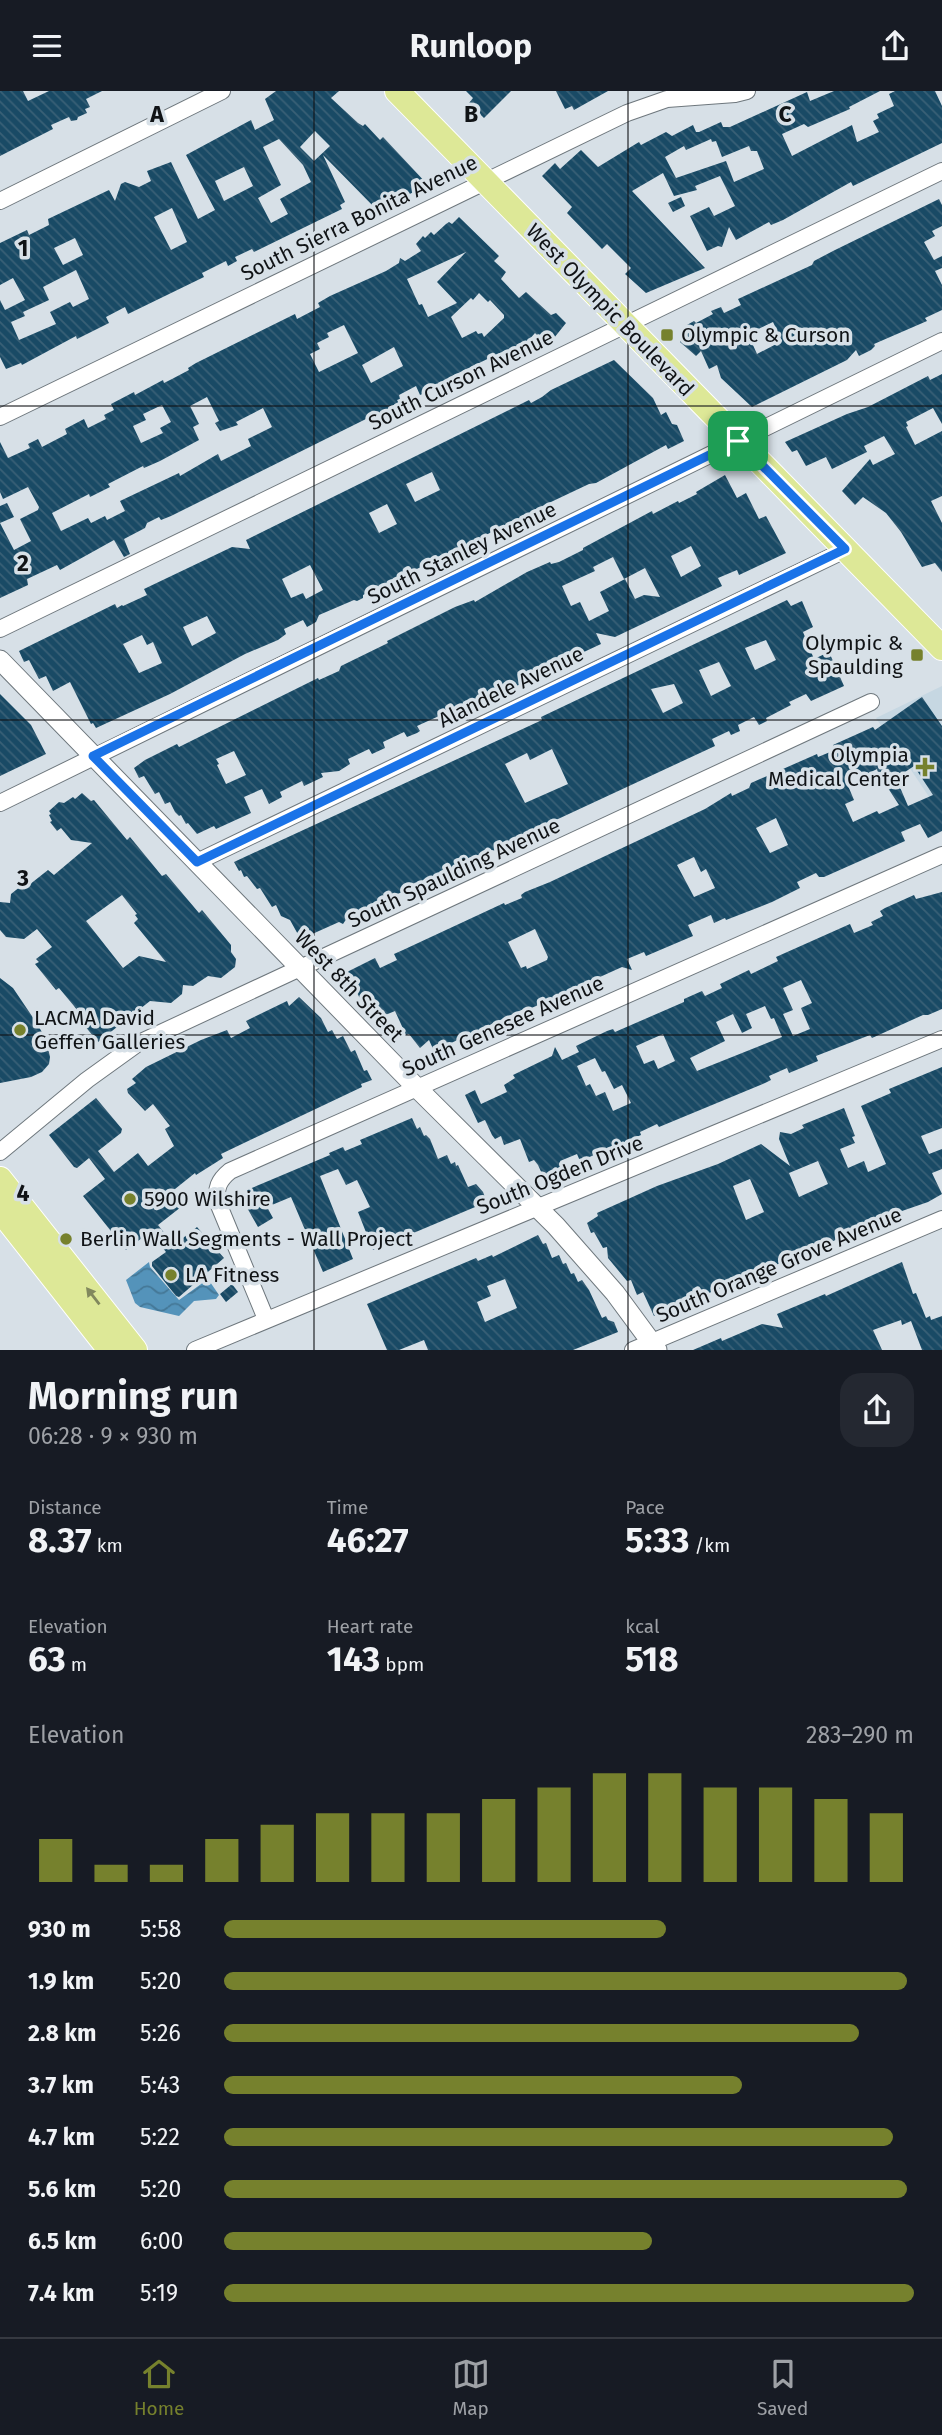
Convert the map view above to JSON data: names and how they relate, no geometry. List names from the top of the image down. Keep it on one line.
{"streets":{"main road":["West Olympic Boulevard"],"street":["South Sierra Bonita Avenue","South Curson Avenue","South Stanley Avenue","Alandele Avenue","South Spaulding Avenue","West 8th Street","South Genesee Avenue","South Ogden Drive","South Orange Grove Avenue"]},"crossings":[["South Sierra Bonita Avenue","West Olympic Boulevard"],["West Olympic Boulevard","South Curson Avenue"],["West Olympic Boulevard","South Stanley Avenue"],["West Olympic Boulevard","Alandele Avenue"],["South Stanley Avenue","West 8th Street"],["Alandele Avenue","West 8th Street"],["South Spaulding Avenue","West 8th Street"],["West 8th Street","South Genesee Avenue"],["West 8th Street","South Ogden Drive"],["West 8th Street","South Orange Grove Avenue"],["South Genesee Avenue","South Ogden Drive"]],"places":{"transit":["Olympic & Curson","Olympic & Spaulding"],"health":["Olympia Medical Center"],"other":["LACMA David Geffen Galleries","5900 Wilshire","Berlin Wall Segments - Wall Project","LA Fitness"]},"page":{"header":"Runloop","heading":["Morning run","06:28 · 9 × 930 m"],"stats":[["Distance","8.37 km"],["Time","46:27"],["Pace","5:33 /km"],["Elevation","63 m"],["Heart rate","143 bpm"],["kcal","518"]],"chart":["Elevation","283–290 m"],"list":[{"name":"930 m","note":"5:58"},{"name":"1.9 km","note":"5:20"},{"name":"2.8 km","note":"5:26"},{"name":"3.7 km","note":"5:43"},{"name":"4.7 km","note":"5:22"},{"name":"5.6 km","note":"5:20"},{"name":"6.5 km","note":"6:00"},{"name":"7.4 km","note":"5:19"}],"tabs":["Home","Map","Saved"]},"grid":{"columns":["A","B","C"],"rows":["1","2","3","4"]}}
